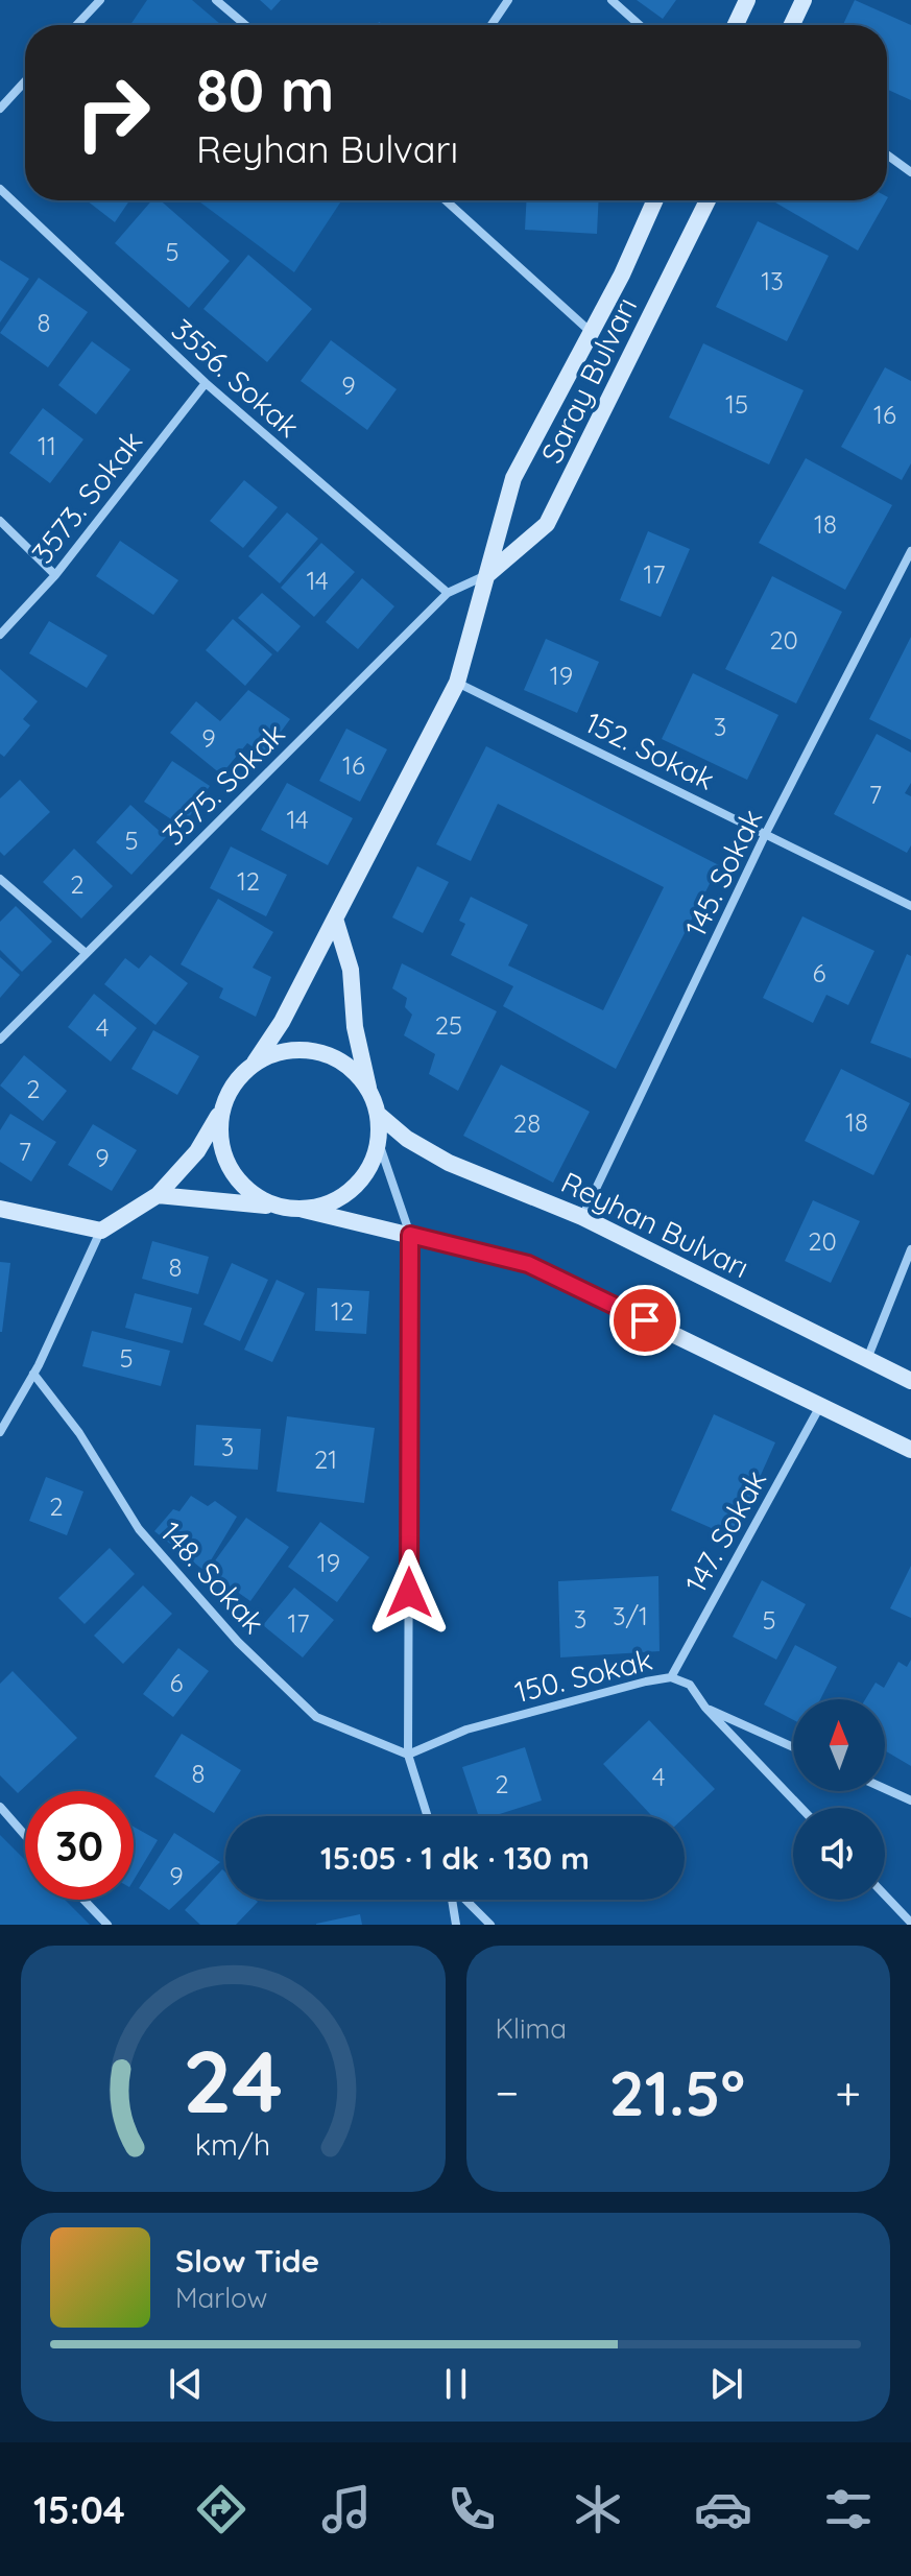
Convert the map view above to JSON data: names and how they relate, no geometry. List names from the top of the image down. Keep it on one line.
{"streets":{"main road":["Saray Bulvarı","Reyhan Bulvarı"],"street":["3556. Sokak","3573. Sokak","152. Sokak","3575. Sokak","145. Sokak","147. Sokak","148. Sokak","150. Sokak"]},"crossings":[["3556. Sokak","3573. Sokak"],["3556. Sokak","3575. Sokak"],["Saray Bulvarı","152. Sokak"],["Saray Bulvarı","3575. Sokak"],["Saray Bulvarı","Reyhan Bulvarı"],["152. Sokak","145. Sokak"],["145. Sokak","Reyhan Bulvarı"],["147. Sokak","150. Sokak"],["148. Sokak","150. Sokak"]],"house_numbers":["5","13","8","9","15","16","11","18","17","14","20","19","3","9","16","7","14","5","12","2","6","25","4","2","18","28","7","9","20","8","12","5","3","21","2","19","3/1","3","5","17","6","8","4","2","9"],"north":"top","page":{"turn":["80 m","Reyhan Bulvarı"],"limit":"30","trip":"15:05 · 1 dk · 130 m","tile":"Klima","heat":["−","21.5°","+"],"song":["Slow Tide","Marlow"],"tabs":"15:04","gauge":["24","km/h"]}}
